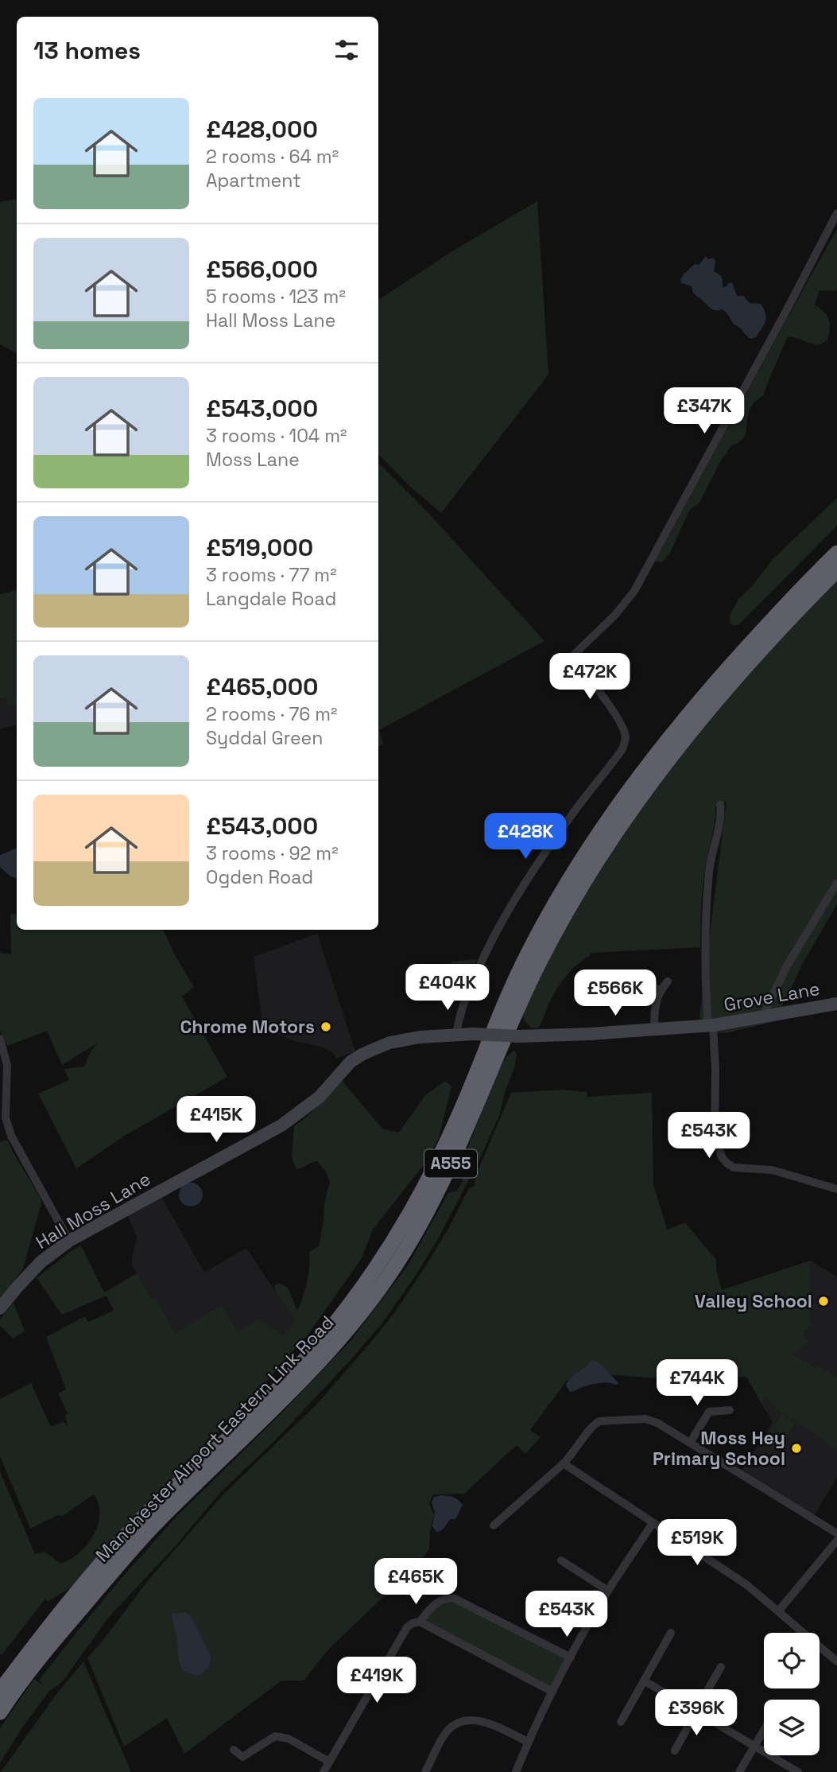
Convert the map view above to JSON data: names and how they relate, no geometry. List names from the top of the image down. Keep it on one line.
{"streets":{"highway":["A555","Manchester Airport Eastern Link Road"],"street":["Grove Lane","Hall Moss Lane"]},"crossings":[["Grove Lane","Hall Moss Lane"]],"places":["Chrome Motors","Valley School","Moss Hey Primary School"],"page":{"heading":"13 homes","list":[{"name":"£428,000","note":"2 rooms · 64 m² · Apartment"},{"name":"£566,000","note":"5 rooms · 123 m² · Hall Moss Lane"},{"name":"£543,000","note":"3 rooms · 104 m² · Moss Lane"},{"name":"£519,000","note":"3 rooms · 77 m² · Langdale Road"},{"name":"£465,000","note":"2 rooms · 76 m² · Syddal Green"},{"name":"£543,000","note":"3 rooms · 92 m² · Ogden Road"}],"price":["£347K","£472K","£428K","£404K","£566K","£415K","£543K","£744K","£519K","£465K","£543K","£419K","£396K"]}}
